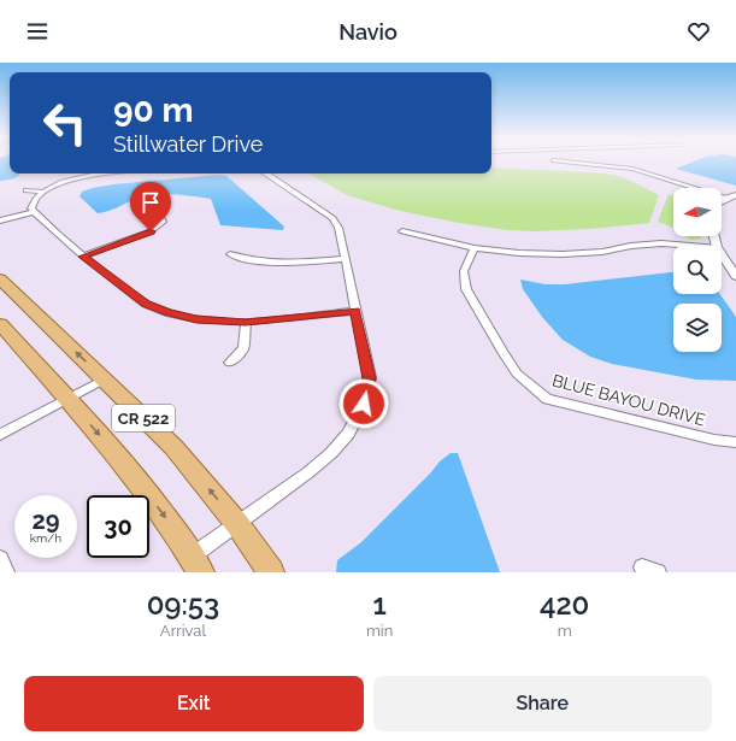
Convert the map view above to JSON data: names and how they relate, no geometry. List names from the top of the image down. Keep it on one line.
{"streets":{"main road":["CR 522"],"street":["BLUE BAYOU DRIVE"]},"north":"left","page":{"header":"Navio","turn":["90 m","Stillwater Drive"],"speed":"29 km/h","limit":"30","eta":["09:53","Arrival","1","min","420","m"],"buttons":["Exit","Share"]}}
